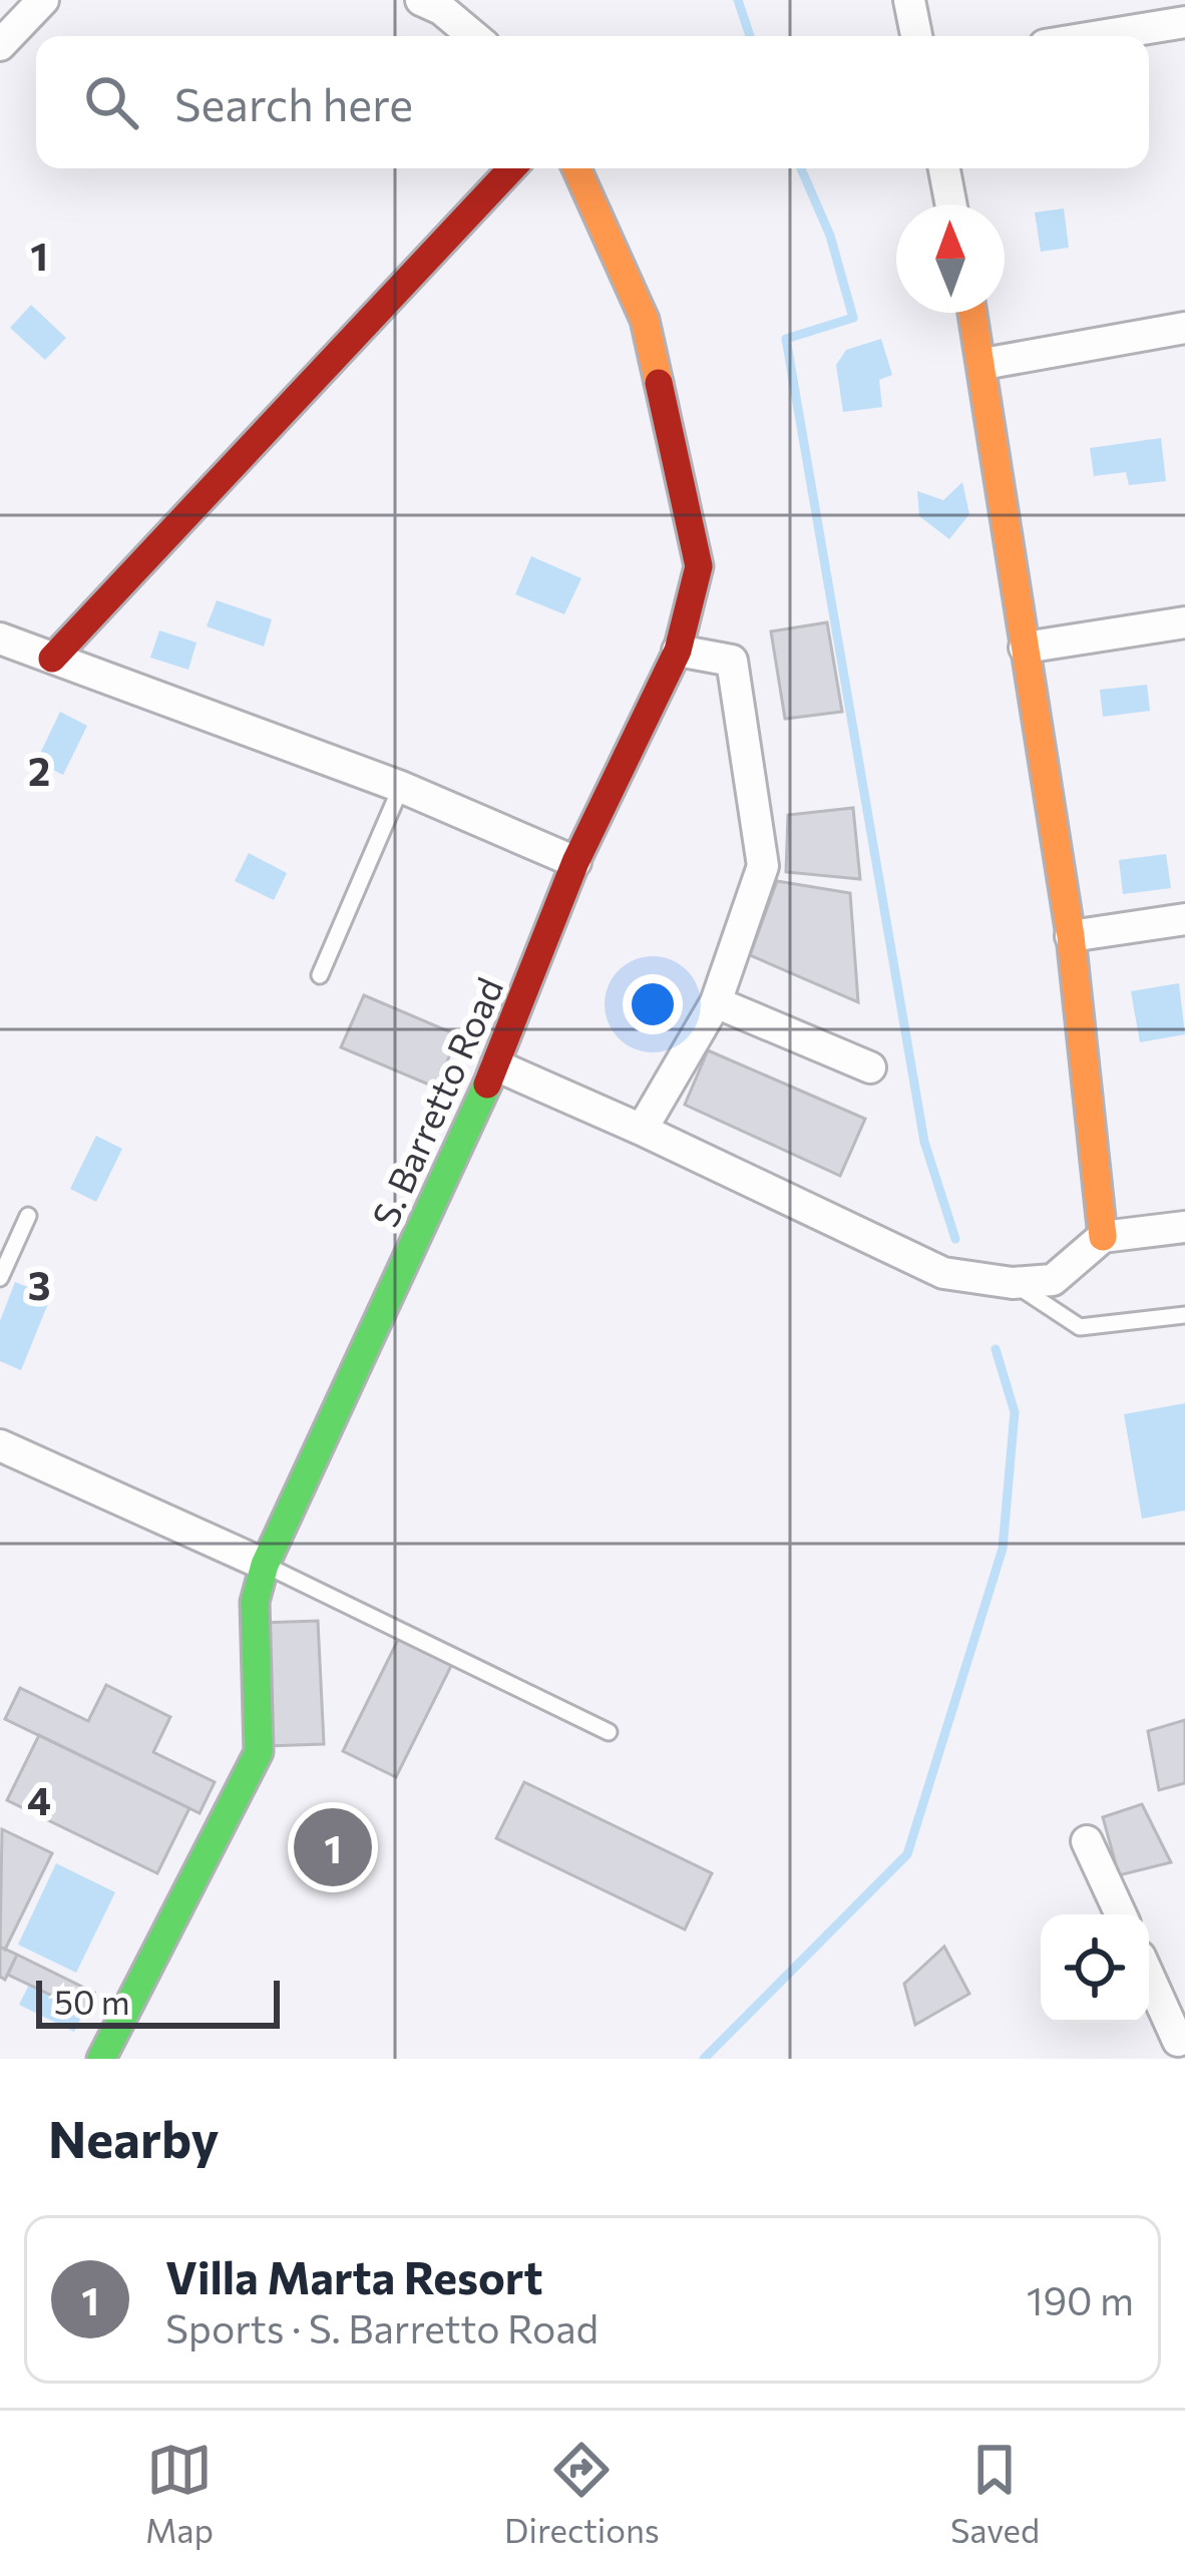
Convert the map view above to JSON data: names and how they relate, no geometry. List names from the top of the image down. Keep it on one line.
{"streets":{"street":["S. Barretto Road"]},"scale_bar":"50 m","north":"top","page":{"search":"Search here","pins":"1","scale":"50 m","heading":"Nearby","list":[{"mark":"1","name":"Villa Marta Resort","note":"Sports · S. Barretto Road","value":"190 m"}],"nav":["Map","Directions","Saved"]},"grid":{"rows":["1","2","3","4"]}}
